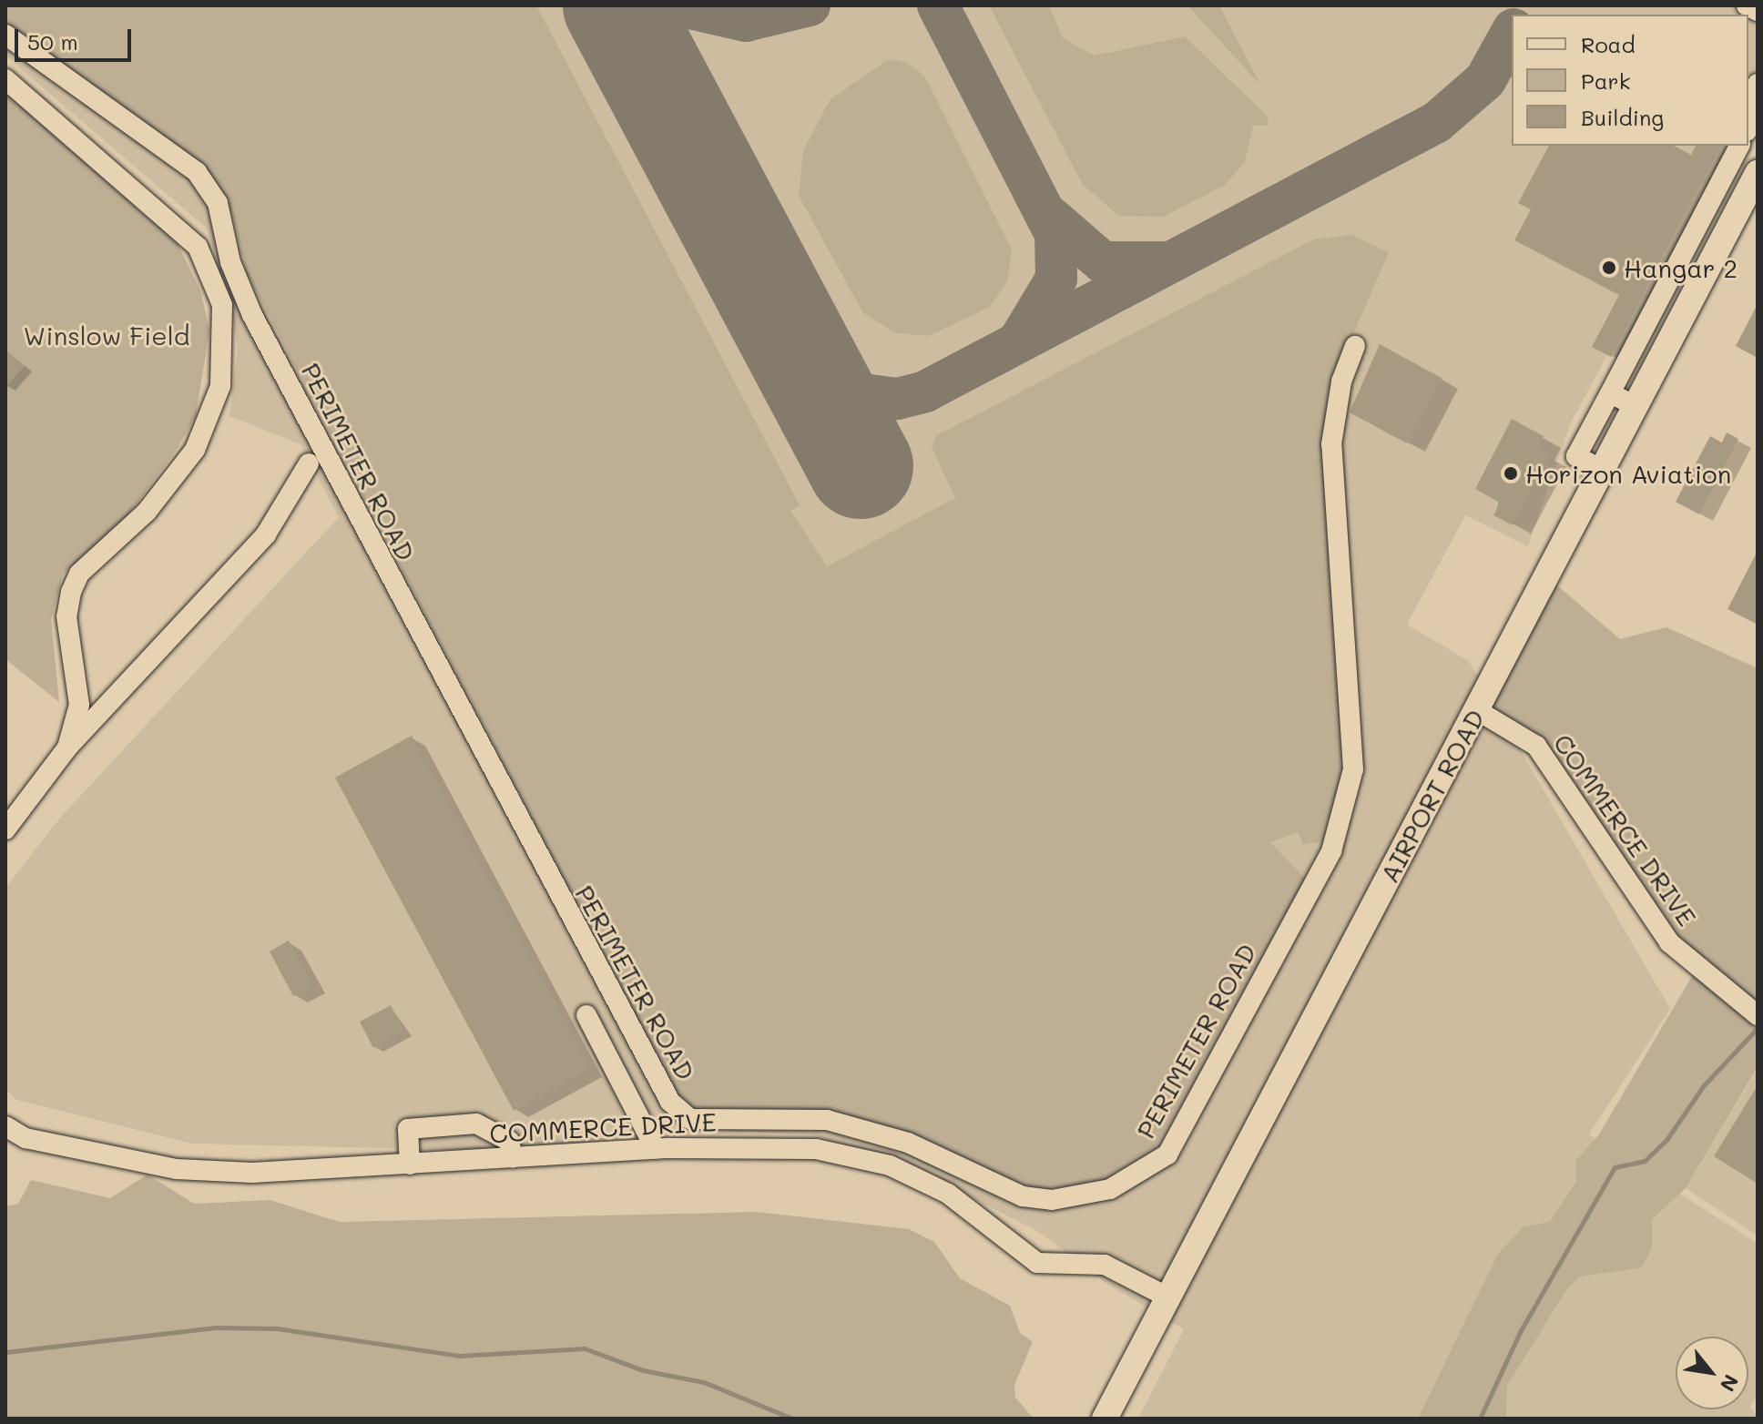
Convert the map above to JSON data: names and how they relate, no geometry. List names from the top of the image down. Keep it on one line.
{"streets":{"main road":["AIRPORT ROAD"],"street":["PERIMETER ROAD","COMMERCE DRIVE"]},"crossings":[["AIRPORT ROAD","COMMERCE DRIVE"]],"parks":["Winslow Field"],"places":["Hangar 2","Horizon Aviation"],"legend":["Road","Park","Building"],"scale_bar":"50 m","north":"bottom right"}
